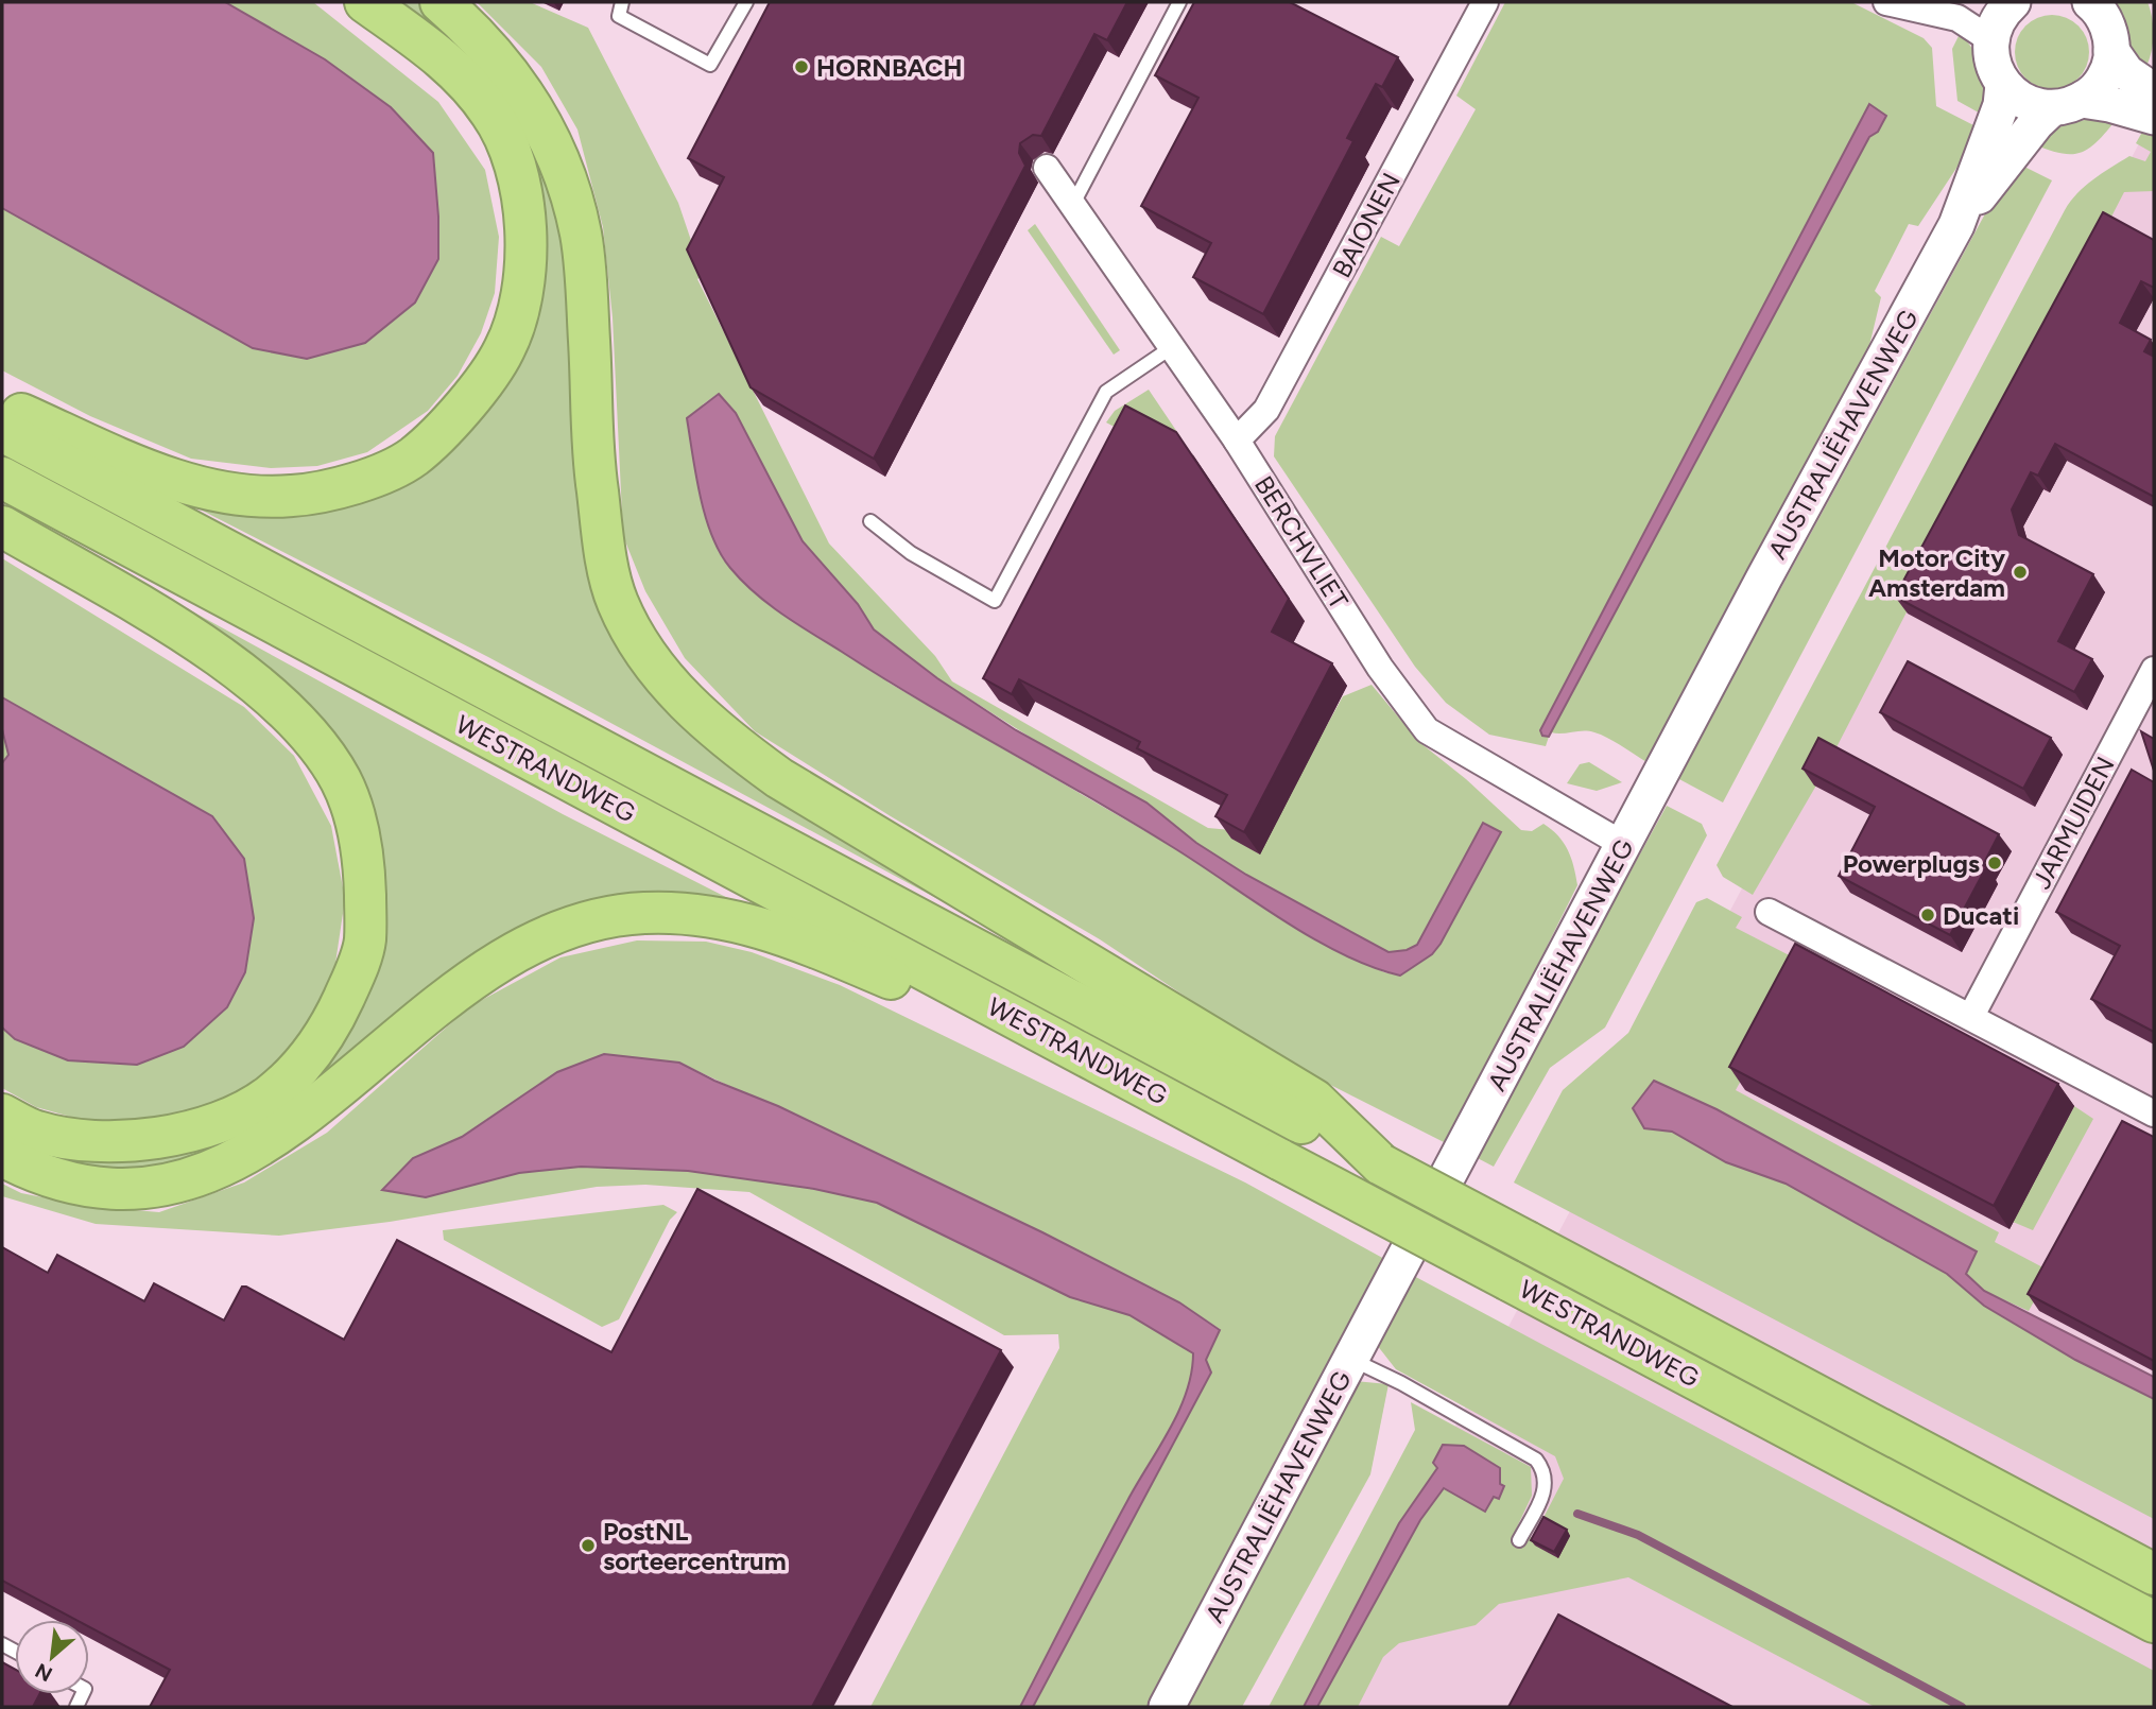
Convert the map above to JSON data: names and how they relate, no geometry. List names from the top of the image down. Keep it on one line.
{"streets":{"highway":["WESTRANDWEG"],"street":["BAIONEN","AUSTRALIËHAVENWEG","BERCHVLIET","JARMUIDEN"]},"crossings":[["BAIONEN","BERCHVLIET"],["AUSTRALIËHAVENWEG","BERCHVLIET"]],"places":["HORNBACH","Motor City Amsterdam","Powerplugs","Ducati","PostNL sorteercentrum"],"north":"bottom left"}
